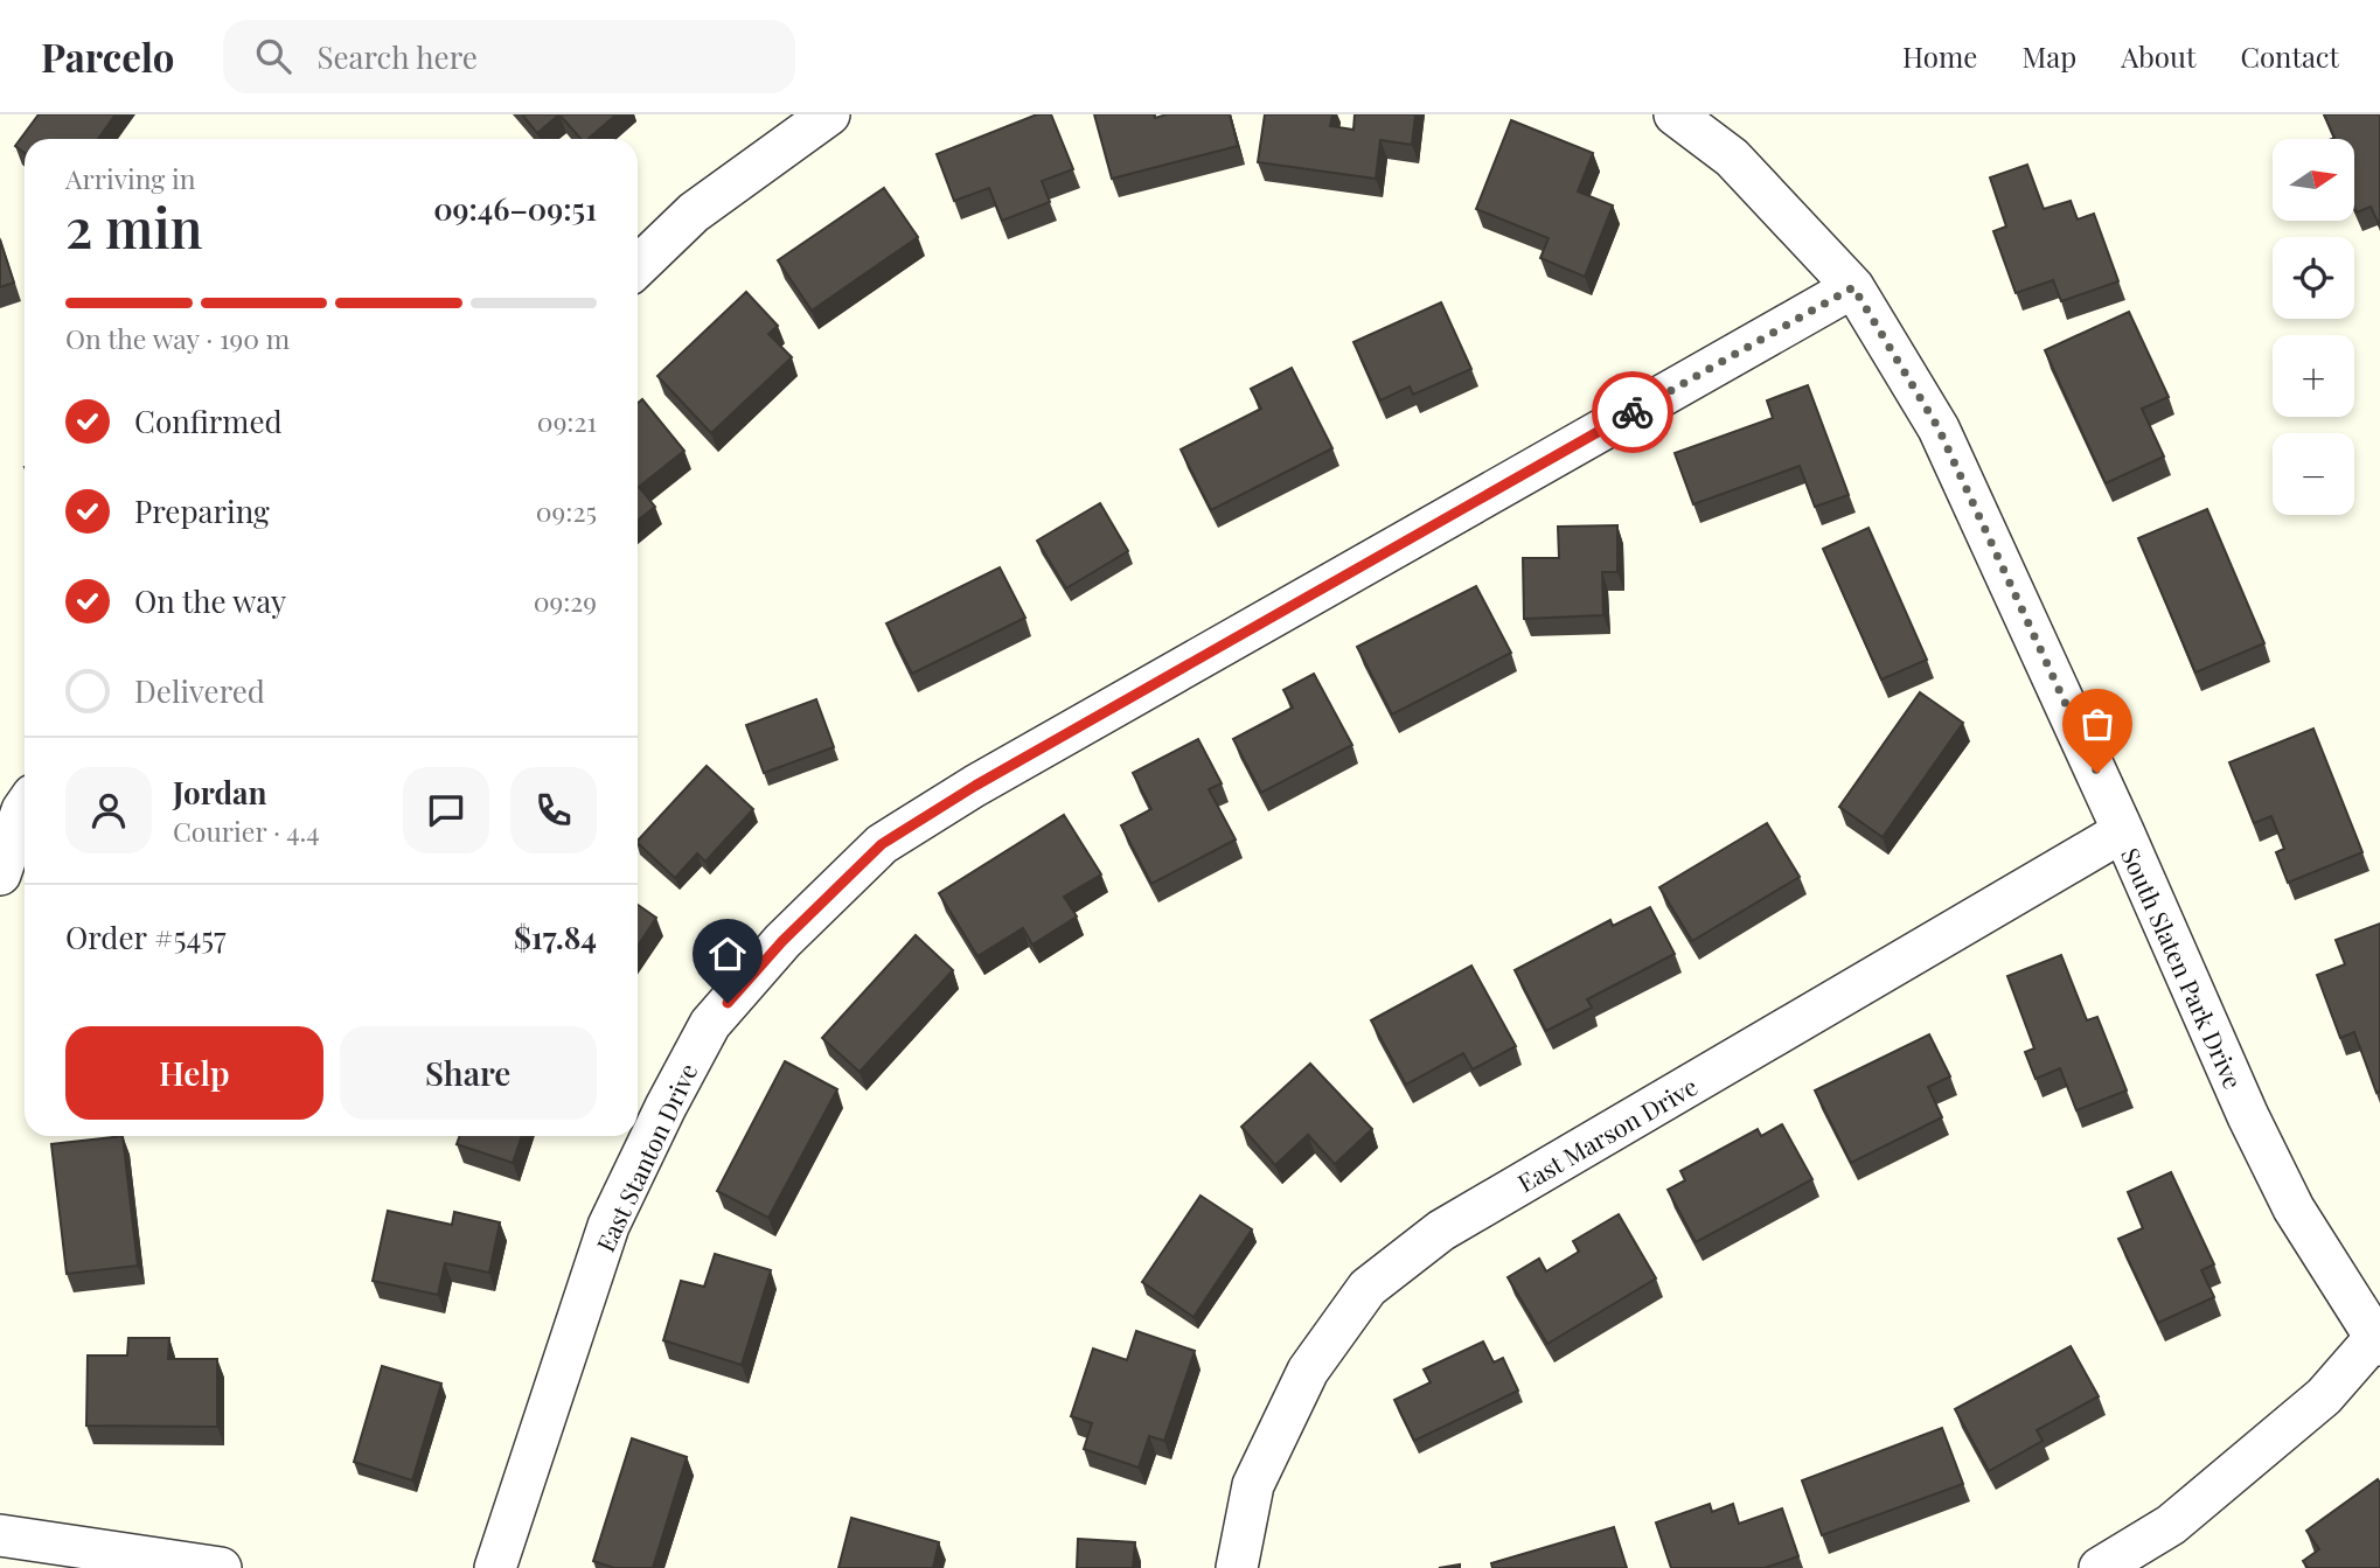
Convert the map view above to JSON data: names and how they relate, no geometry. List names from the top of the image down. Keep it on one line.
{"streets":{"street":["South Slaten Park Drive","East Marson Drive","East Stanton Drive"]},"crossings":[["South Slaten Park Drive","East Marson Drive"],["South Slaten Park Drive","East Stanton Drive"]],"north":"right","page":{"header":"Parcelo","search":"Search here","nav":["Home","Map","About","Contact"],"map_buttons":["+","−"],"heading":["2 min","Arriving in","09:46–09:51"],"panel":["Jordan","Courier · 4.4","Order #5457","$17.84"],"bar":"On the way · 190 m","list":[["Confirmed","09:21"],["Preparing","09:25"],["On the way","09:29"],"Delivered"],"buttons":["Help","Share"]}}
